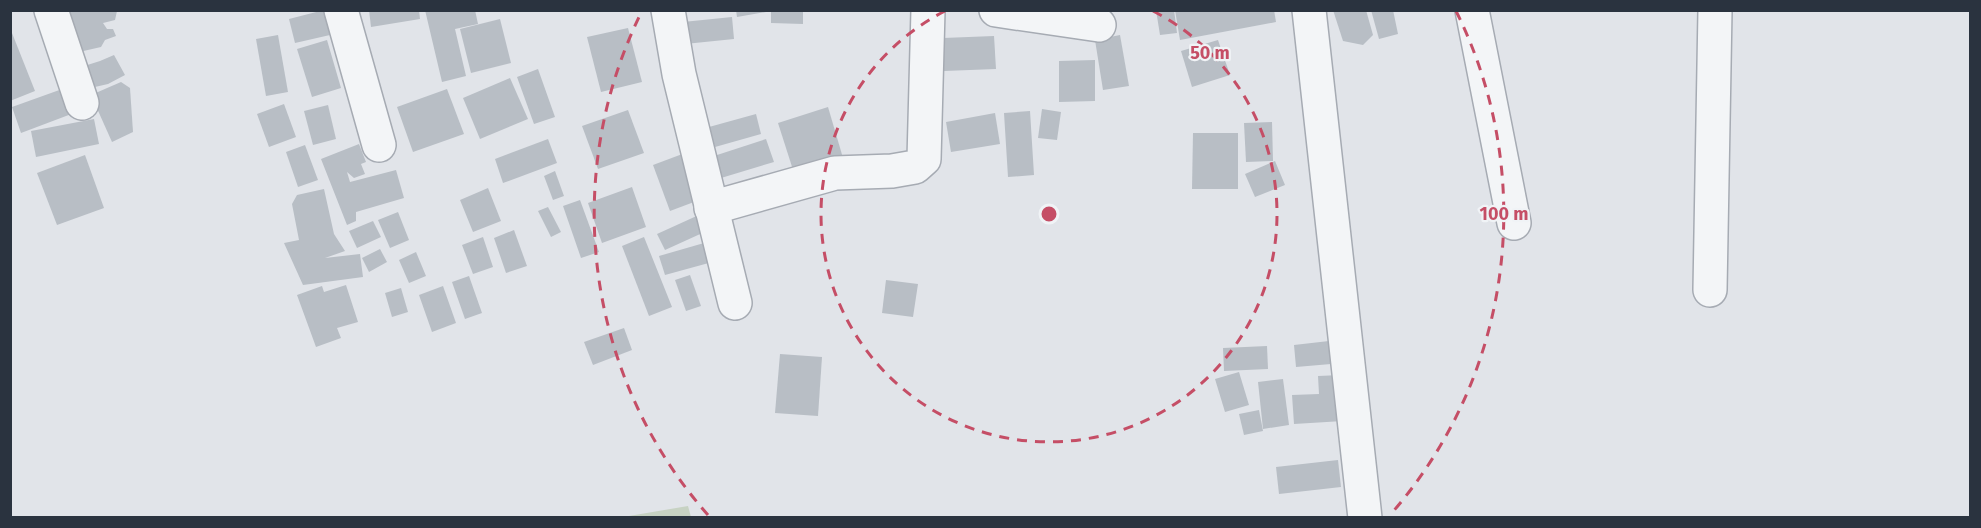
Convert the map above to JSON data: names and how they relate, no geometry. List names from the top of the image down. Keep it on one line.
{"rings":["50 m","100 m"]}
